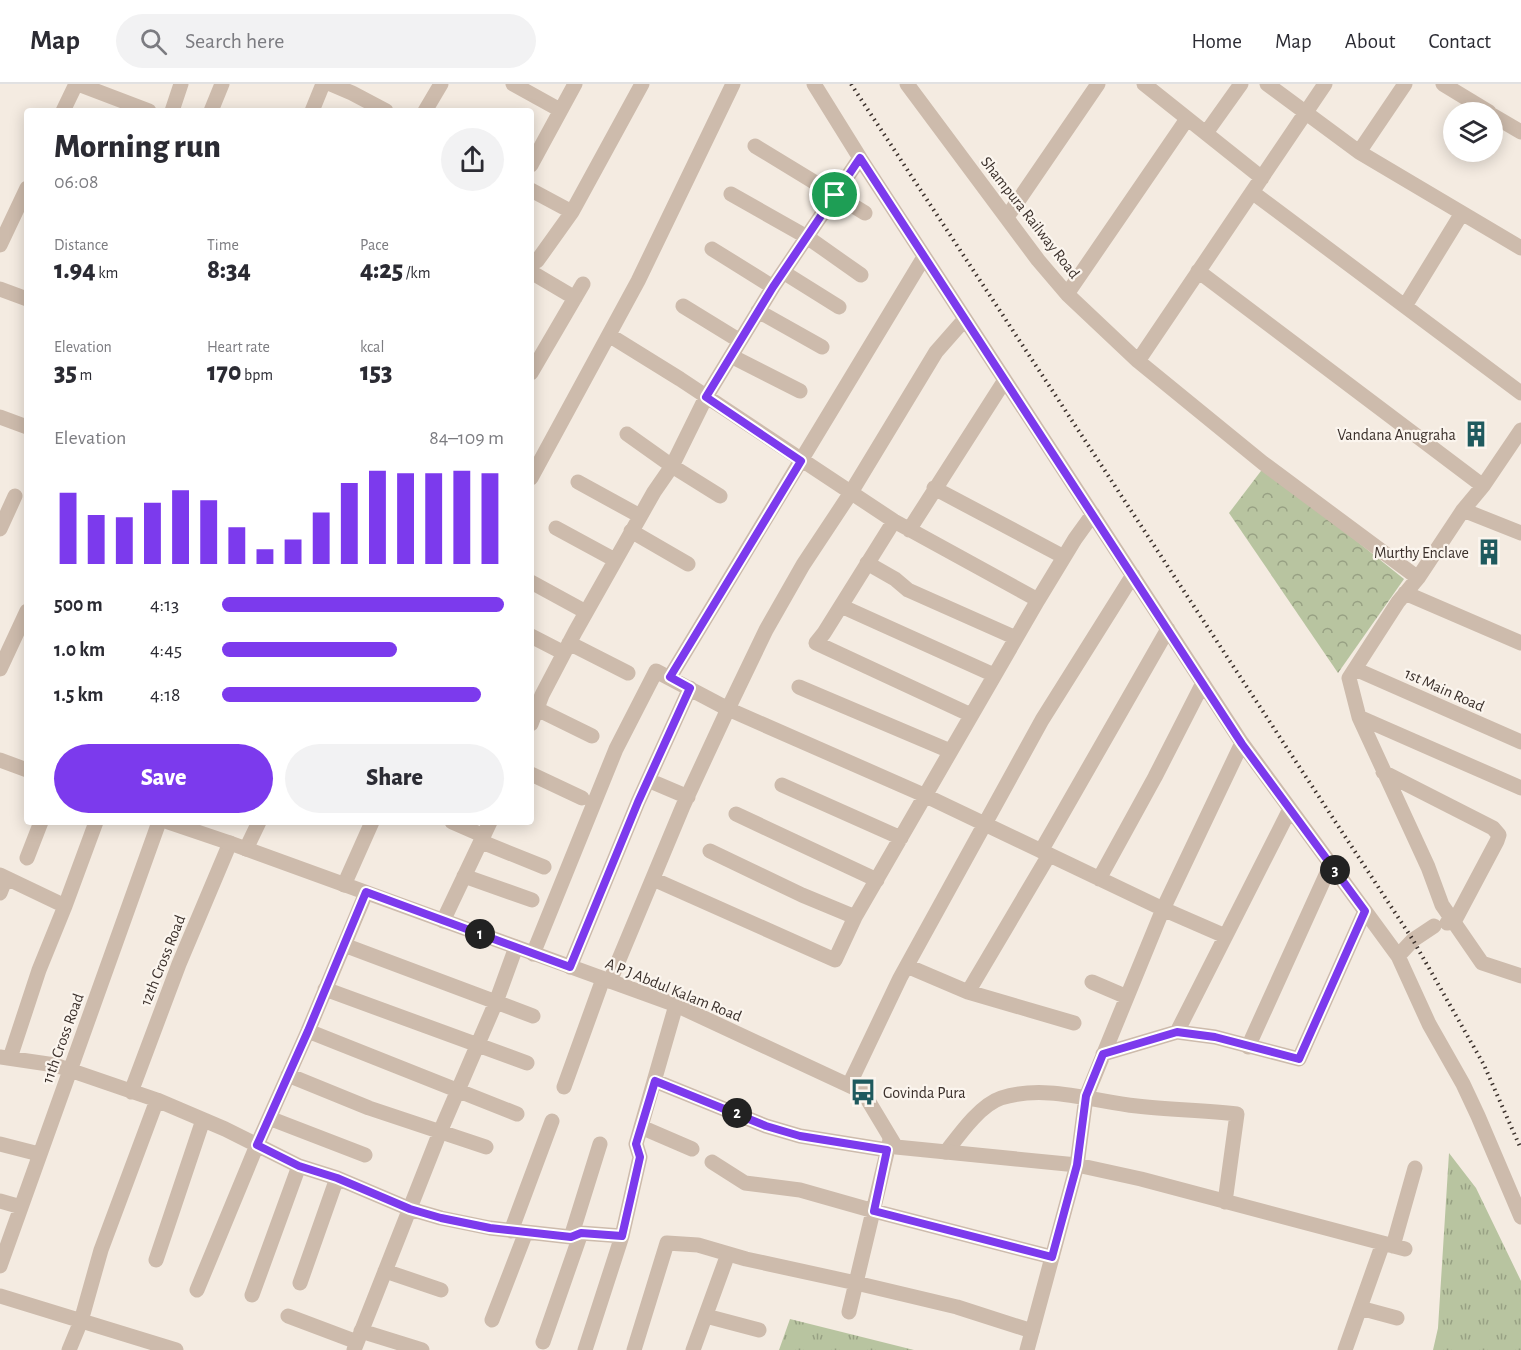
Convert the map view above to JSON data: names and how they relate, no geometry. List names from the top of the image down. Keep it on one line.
{"streets":{"street":["Shampura Railway Road","1st Main Road","12th Cross Road","A P J Abdul Kalam Road","11th Cross Road"]},"crossings":[["12th Cross Road","A P J Abdul Kalam Road"]],"places":{"building":["Vandana Anugraha","Murthy Enclave"],"bus stop":["Govinda Pura"]},"page":{"header":"Map","search":"Search here","nav":["Home","Map","About","Contact"],"heading":["Morning run","06:08"],"stats":[["Distance","1.94 km"],["Time","8:34"],["Pace","4:25 /km"],["Elevation","35 m"],["Heart rate","170 bpm"],["kcal","153"]],"chart":["Elevation","84–109 m"],"list":[{"name":"500 m","note":"4:13"},{"name":"1.0 km","note":"4:45"},{"name":"1.5 km","note":"4:18"}],"buttons":["Save","Share"],"pins":["3","1","2"]}}
